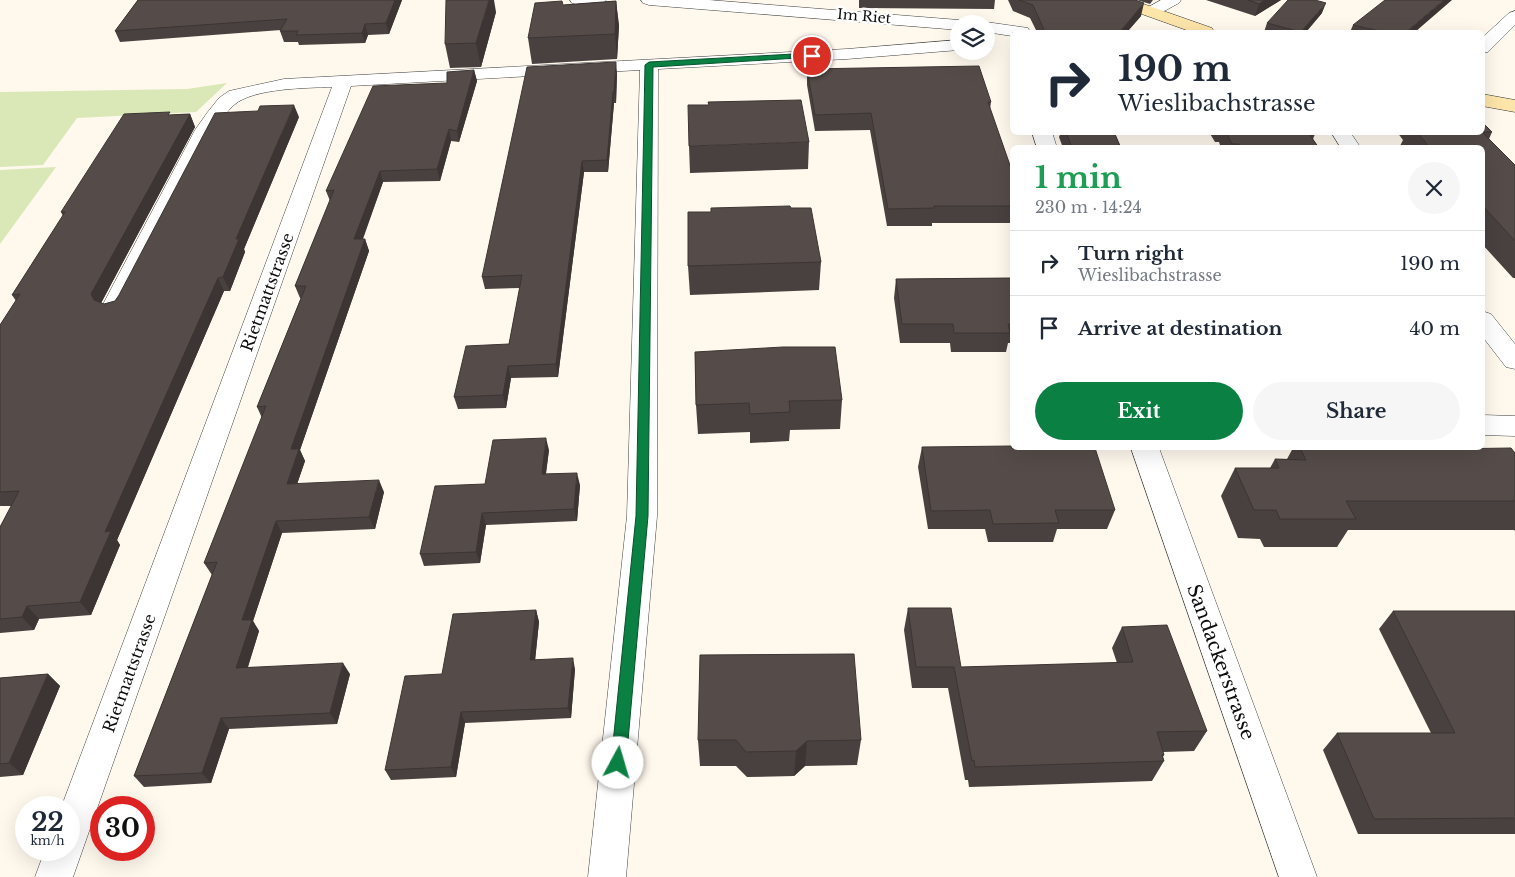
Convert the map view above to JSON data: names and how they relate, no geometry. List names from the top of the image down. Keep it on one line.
{"streets":{"street":["Im Riet","Rietmattstrasse","Sandackerstrasse"]},"page":{"turn":["190 m","Wieslibachstrasse"],"heading":["1 min","230 m · 14:24"],"list":[{"name":"Turn right","note":"Wieslibachstrasse","value":"190 m"},{"name":"Arrive at destination","value":"40 m"}],"buttons":["Exit","Share"],"speed":"22 km/h","limit":"30"}}
